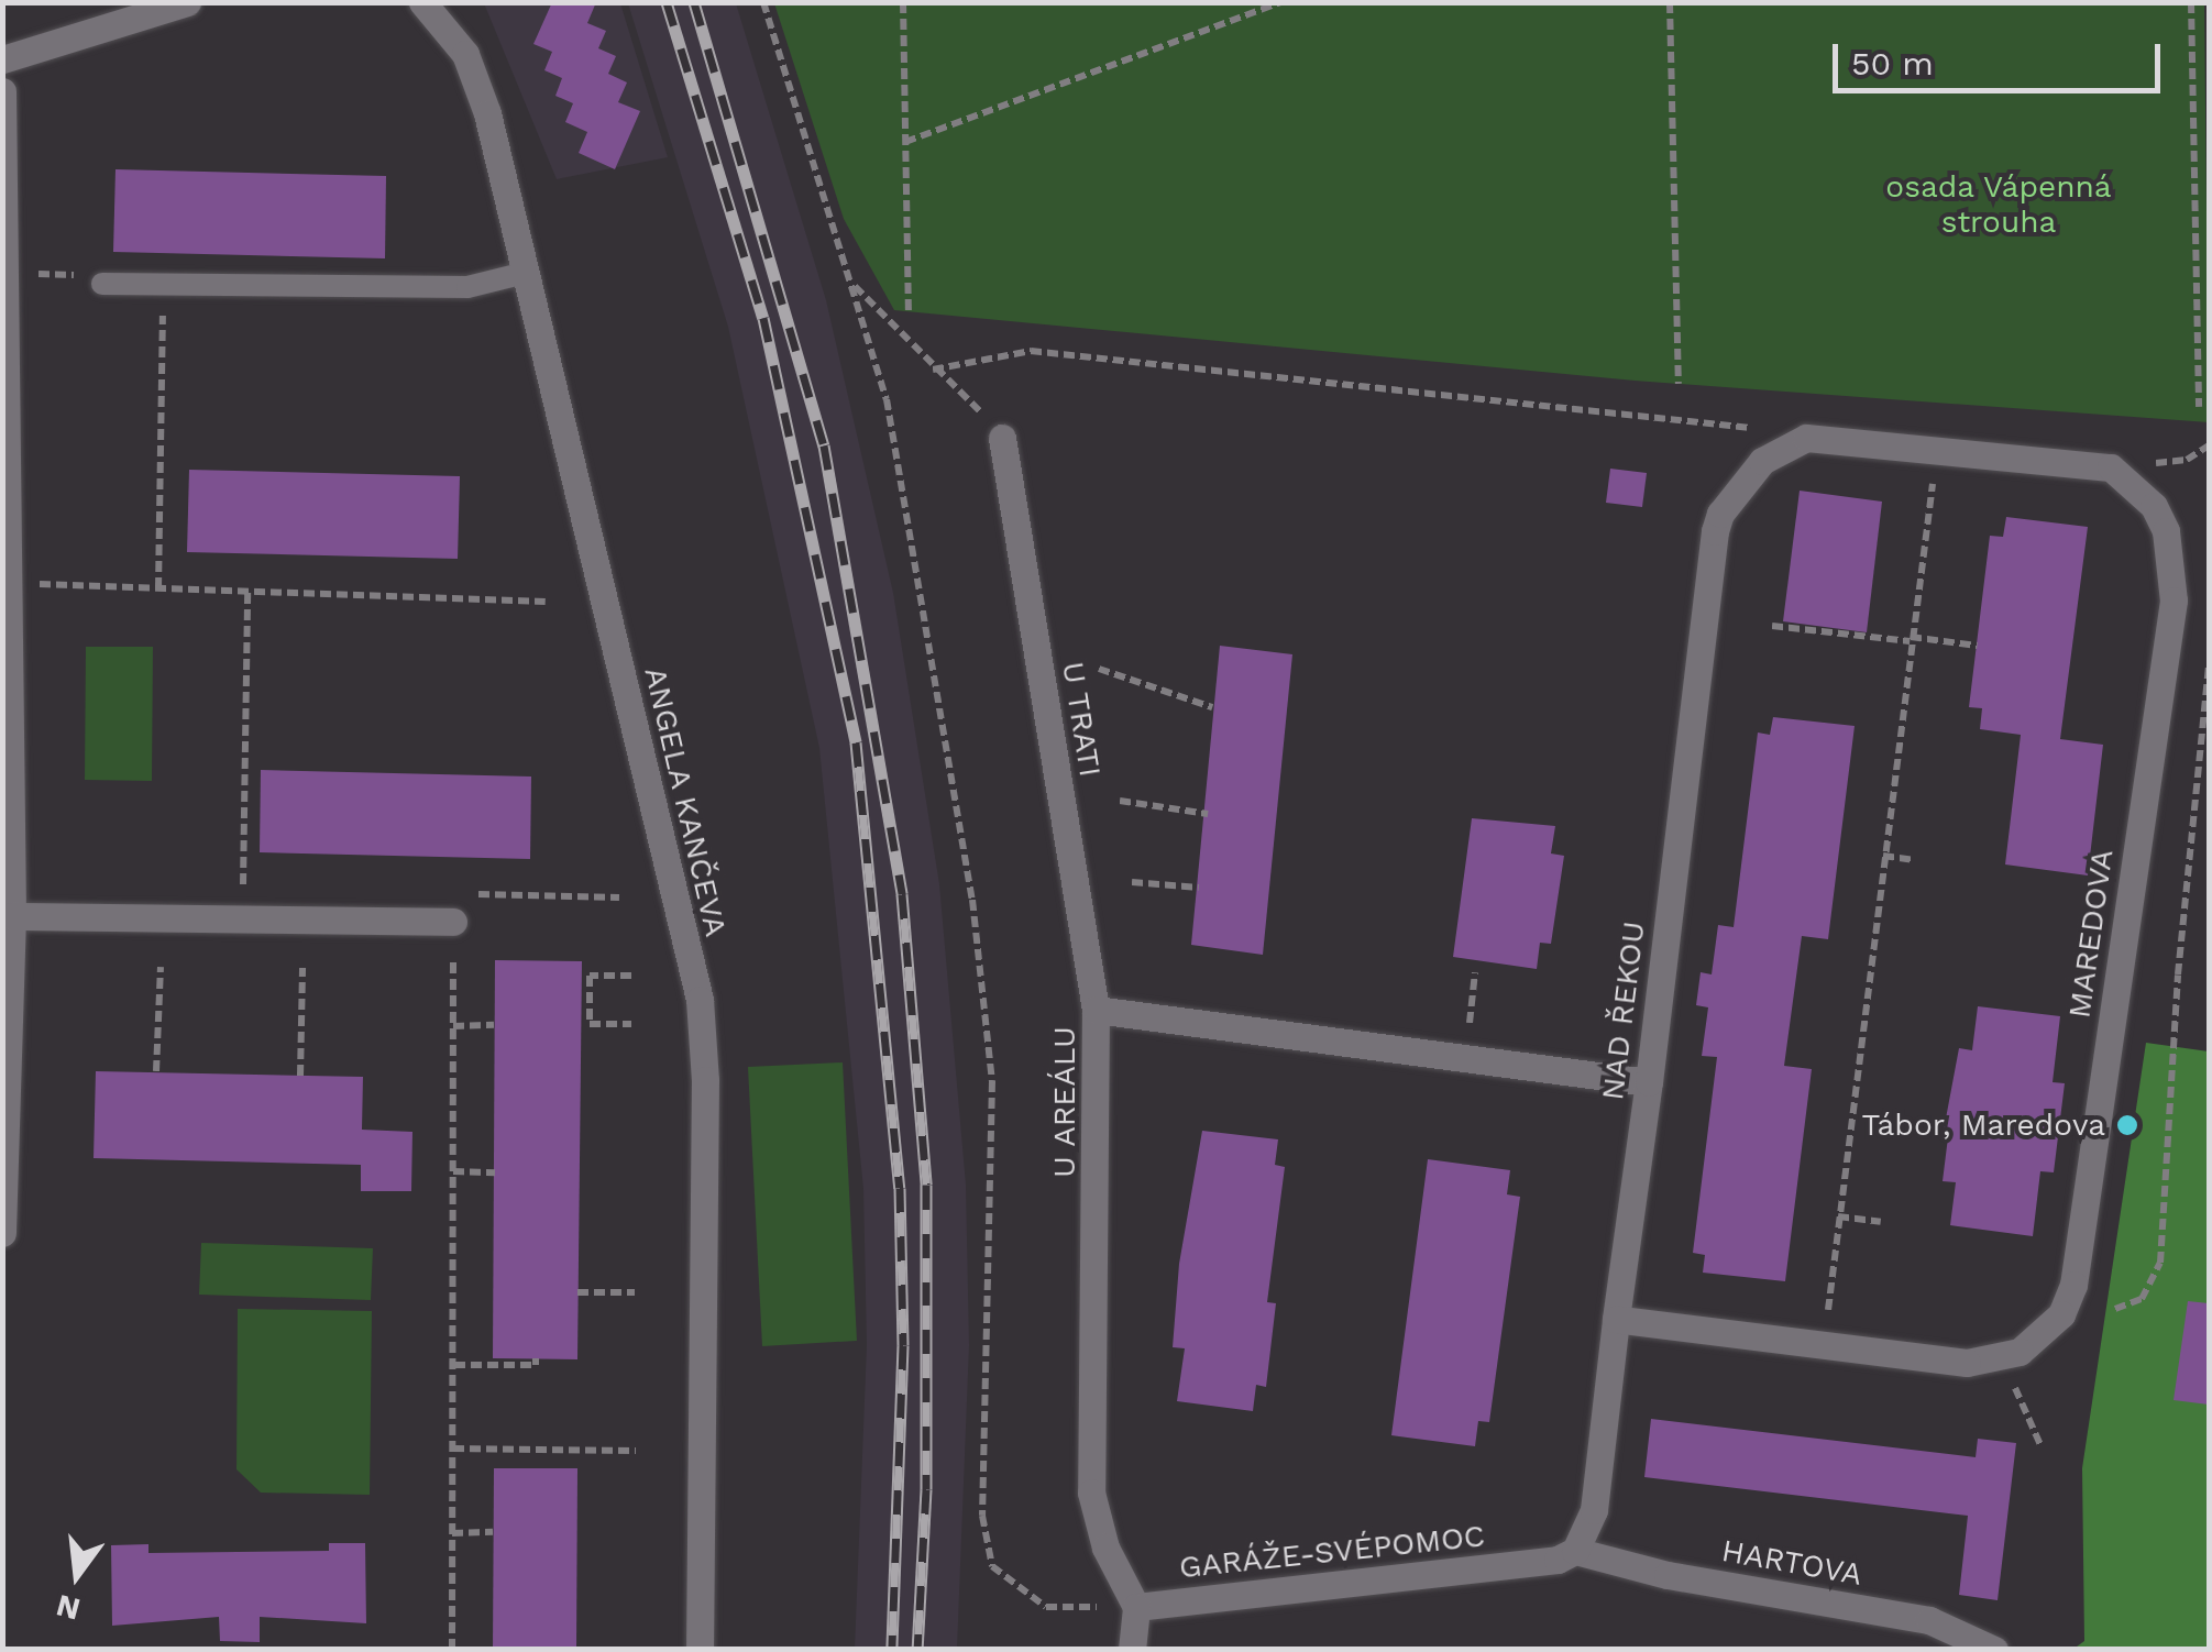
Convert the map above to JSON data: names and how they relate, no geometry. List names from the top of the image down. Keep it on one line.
{"streets":{"street":["U TRATI","ANGELA KANČEVA","MAREDOVA","NAD ŘEKOU","U AREÁLU","GARÁŽE-SVÉPOMOC","HARTOVA"]},"crossings":[["U TRATI","U AREÁLU"],["MAREDOVA","NAD ŘEKOU"],["NAD ŘEKOU","U AREÁLU"],["NAD ŘEKOU","GARÁŽE-SVÉPOMOC"],["NAD ŘEKOU","HARTOVA"],["U AREÁLU","GARÁŽE-SVÉPOMOC"],["GARÁŽE-SVÉPOMOC","HARTOVA"]],"parks":["osada Vápenná strouha"],"places":["Tábor, Maredova"],"scale_bar":"50 m","north":"bottom"}
